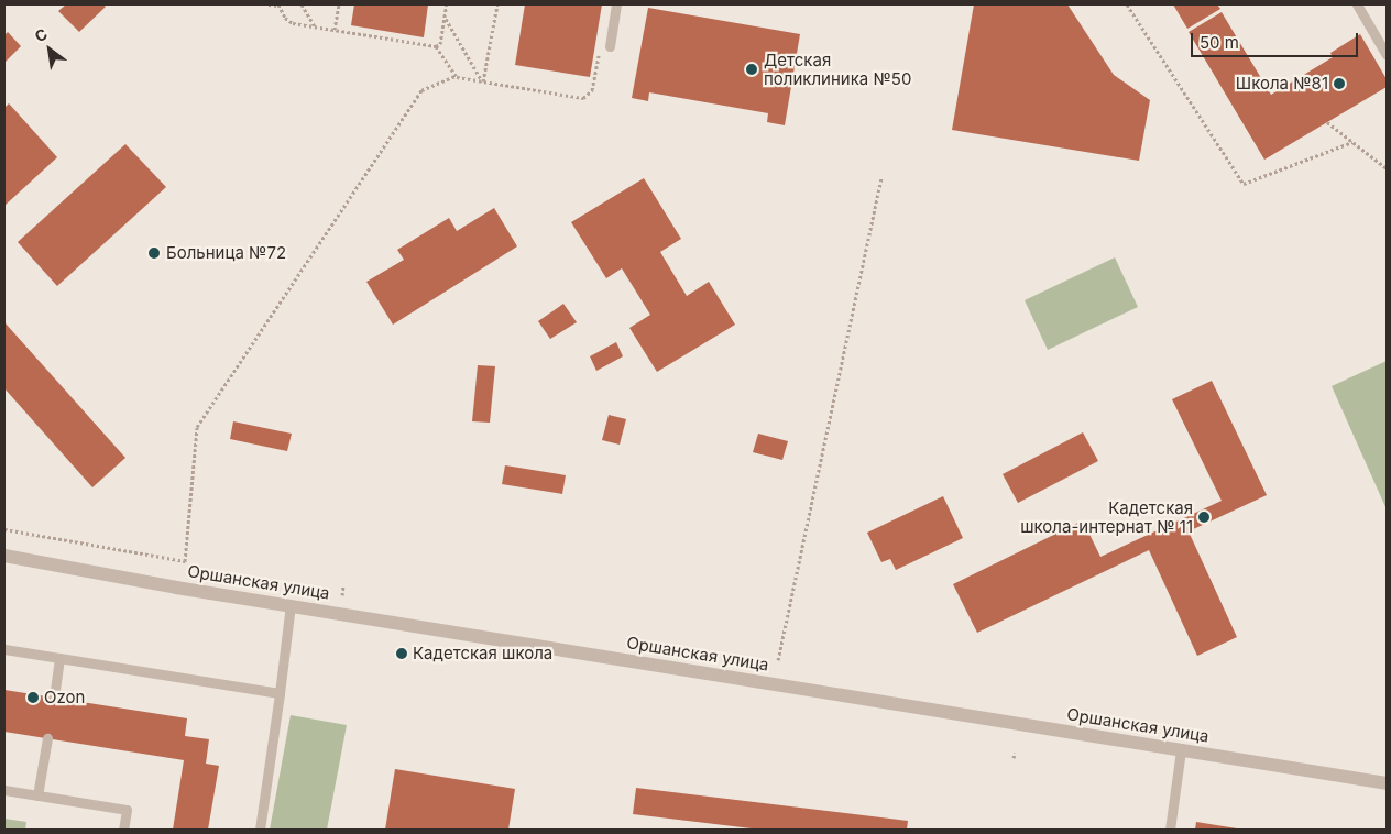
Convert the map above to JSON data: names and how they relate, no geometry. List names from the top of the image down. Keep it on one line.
{"streets":{"street":["Оршанская улица"]},"places":["Детская поликлиника №50","Школа №81","Больница №72","Кадетская школа-интернат № 11","Кадетская школа","Ozon"],"scale_bar":"50 m","north":"top left"}
